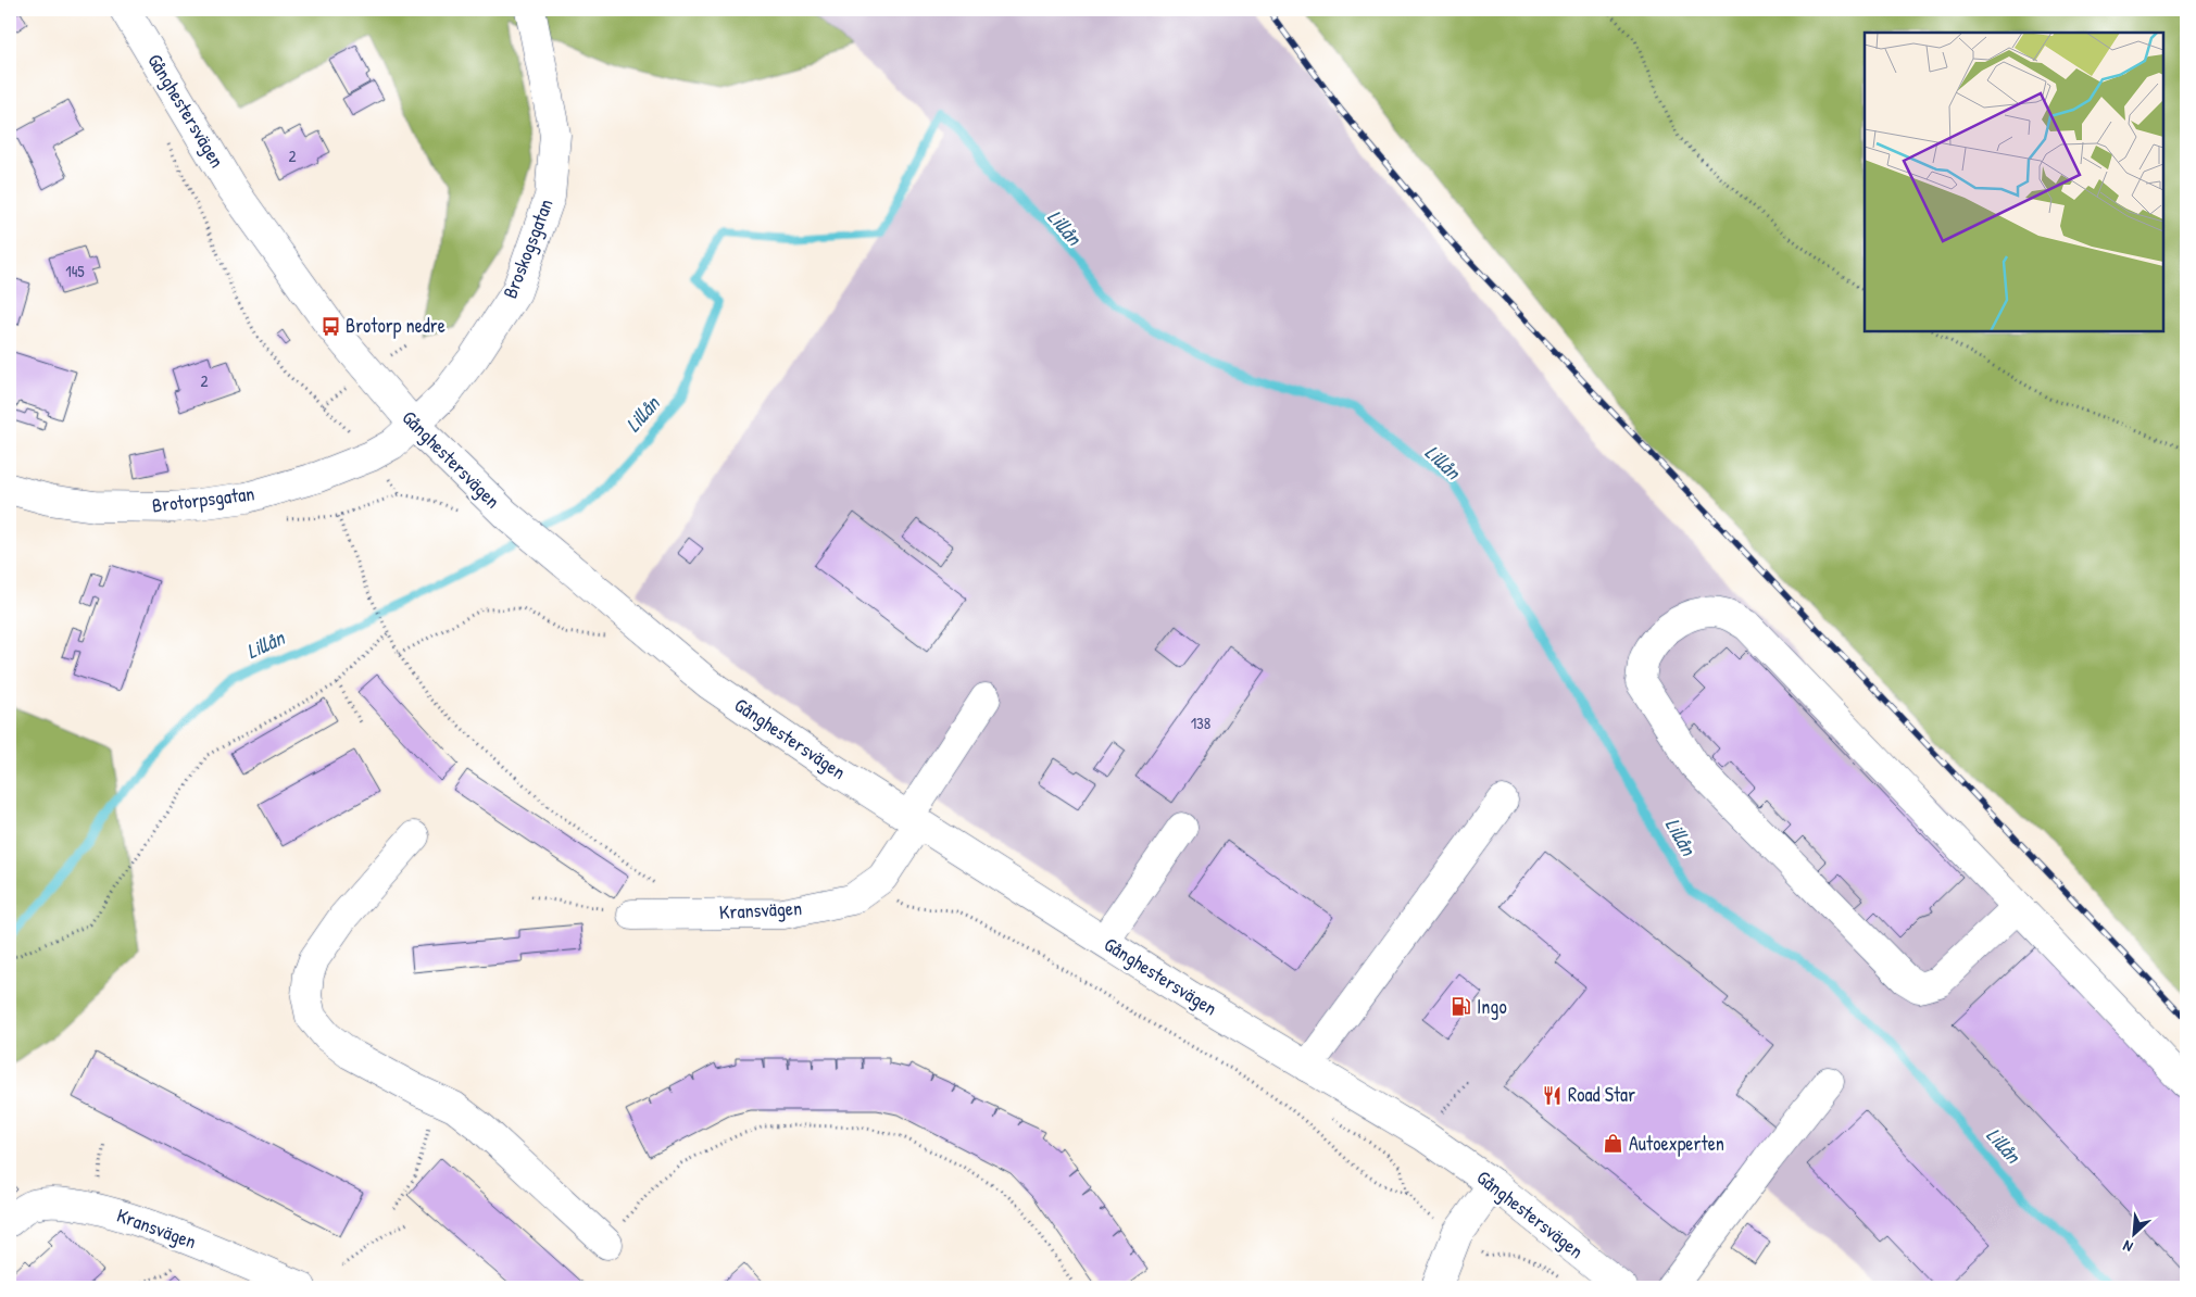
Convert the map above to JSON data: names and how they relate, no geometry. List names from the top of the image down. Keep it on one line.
{"streets":{"street":["Gånghestersvägen","Broskogsgatan","Brotorpsgatan","Kransvägen"]},"crossings":[["Gånghestersvägen","Broskogsgatan"],["Gånghestersvägen","Brotorpsgatan"],["Gånghestersvägen","Kransvägen"],["Broskogsgatan","Brotorpsgatan"]],"water":["Lillån"],"places":{"bus stop":["Brotorp nedre"],"fuel station":["Ingo"],"restaurant":["Road Star"],"shop":["Autoexperten"]},"house_numbers":["2","145","2","138"],"north":"bottom left"}
